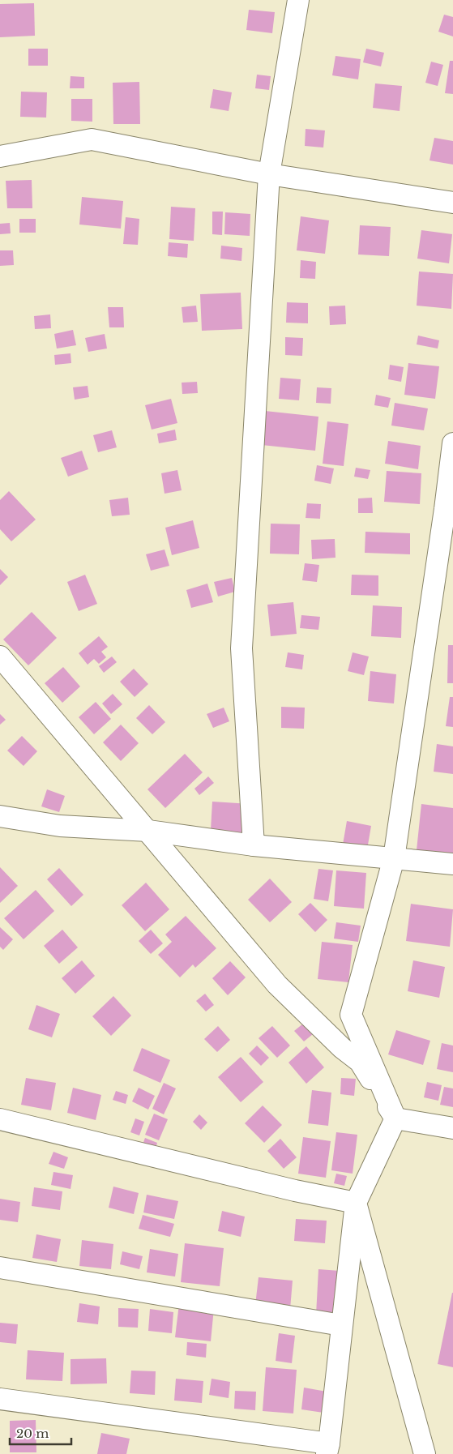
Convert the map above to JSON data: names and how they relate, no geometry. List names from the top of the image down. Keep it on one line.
{"scale_bar":"20 m"}
